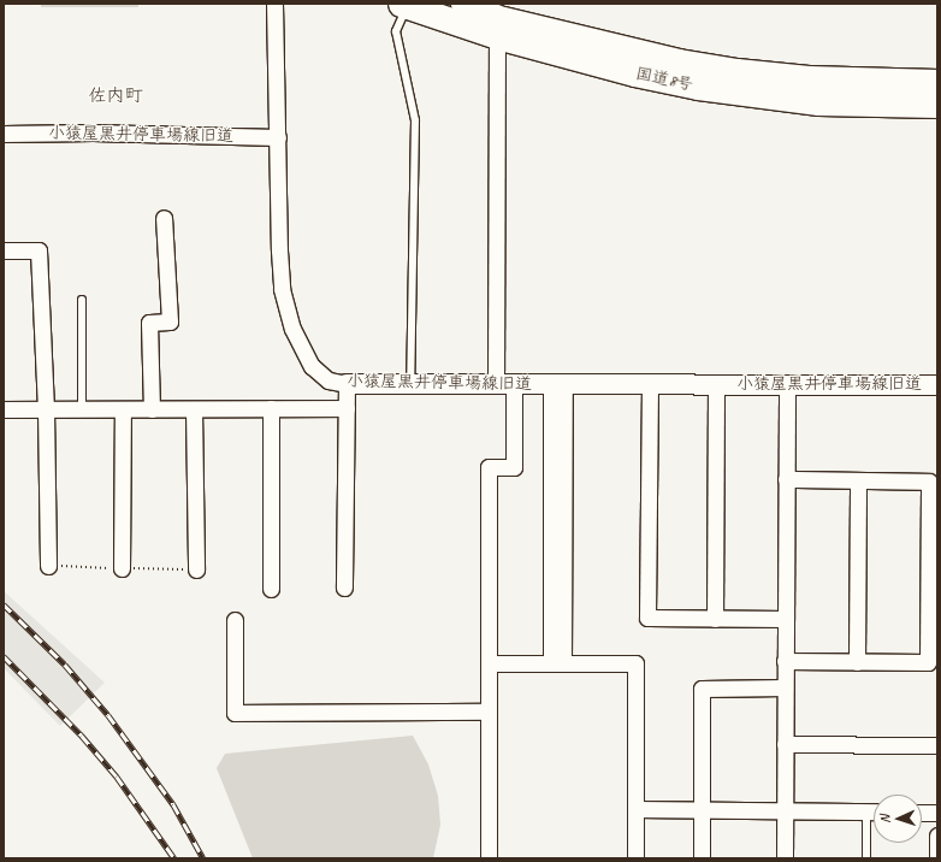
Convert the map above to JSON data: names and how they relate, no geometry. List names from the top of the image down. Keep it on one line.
{"streets":{"highway":["国道8号"],"street":["小猿屋黒井停車場線旧道"]},"districts":["佐内町"],"north":"left"}
